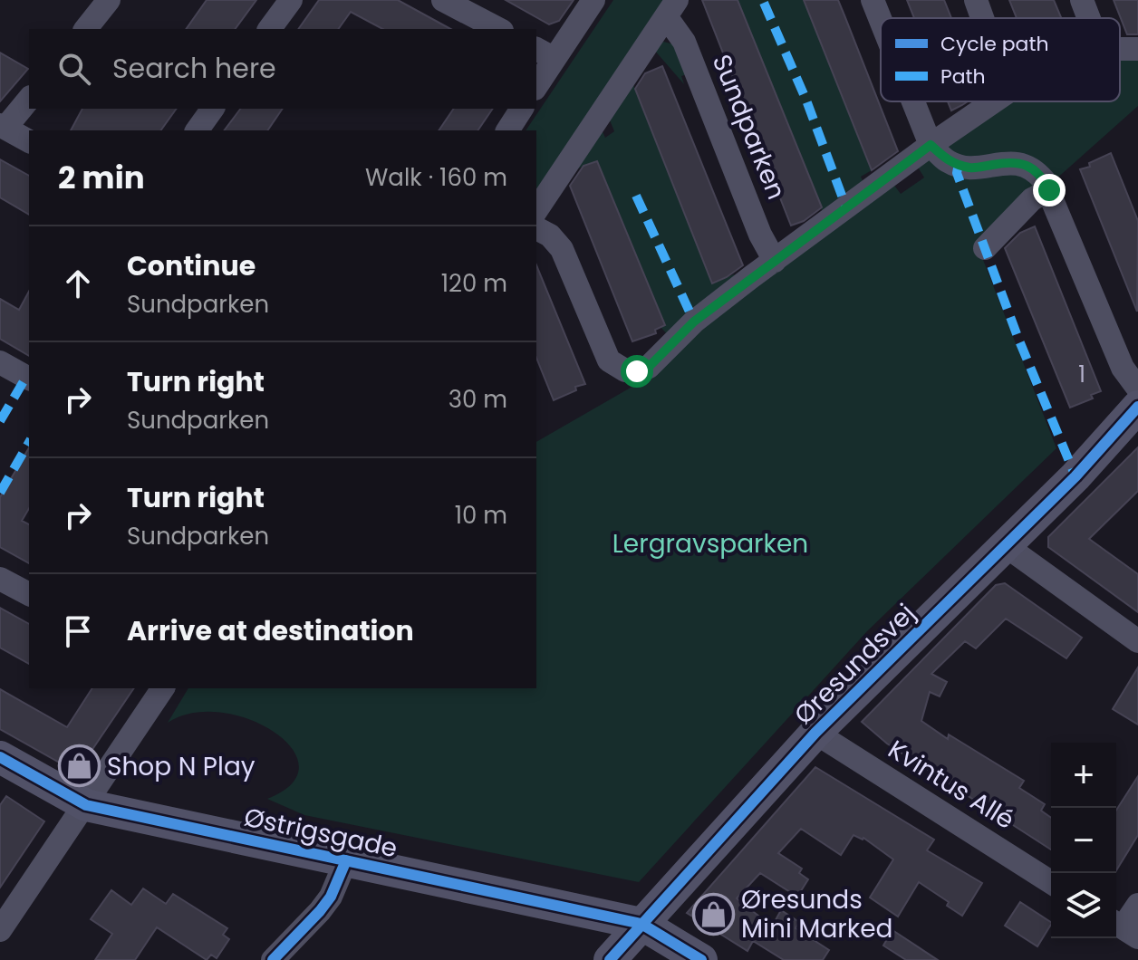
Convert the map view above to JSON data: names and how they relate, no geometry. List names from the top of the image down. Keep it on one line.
{"streets":{"street":["Sundparken","Øresundsvej","Kvintus Allé","Østrigsgade"]},"crossings":[["Øresundsvej","Kvintus Allé"],["Øresundsvej","Østrigsgade"]],"parks":["Lergravsparken"],"places":{"shop":["Shop N Play","Øresunds Mini Marked"]},"house_numbers":["1"],"legend":["Cycle path","Path"],"page":{"search":"Search here","heading":["2 min","Walk · 160 m"],"list":[["Continue","Sundparken","120 m"],["Turn right","Sundparken","30 m"],["Turn right","Sundparken","10 m"],"Arrive at destination"],"map_buttons":["+","−"]}}
